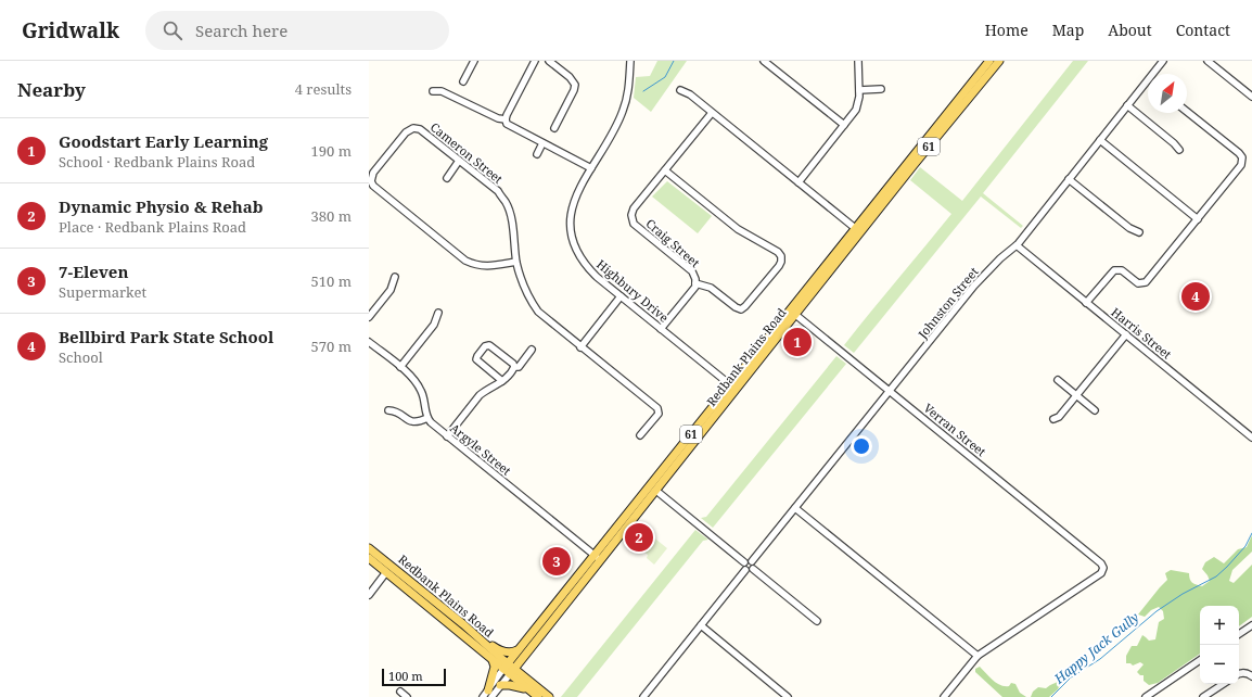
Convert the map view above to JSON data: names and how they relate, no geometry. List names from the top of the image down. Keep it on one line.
{"streets":{"main road":["61","Redbank Plains Road"],"street":["Cameron Street","Craig Street","Highbury Drive","Johnston Street","Harris Street","Verran Street","Argyle Street"]},"crossings":[["Craig Street","Highbury Drive"],["Highbury Drive","Redbank Plains Road"],["Johnston Street","Harris Street"],["Johnston Street","Verran Street"],["Redbank Plains Road","Verran Street"],["Redbank Plains Road","Argyle Street"]],"water":["Happy Jack Gully"],"scale_bar":"100 m","north":"top right","page":{"header":"Gridwalk","search":"Search here","nav":["Home","Map","About","Contact"],"heading":["Nearby","4 results"],"list":[{"mark":"1","name":"Goodstart Early Learning","note":"School · Redbank Plains Road","value":"190 m"},{"mark":"2","name":"Dynamic Physio & Rehab","note":"Place · Redbank Plains Road","value":"380 m"},{"mark":"3","name":"7-Eleven","note":"Supermarket","value":"510 m"},{"mark":"4","name":"Bellbird Park State School","note":"School","value":"570 m"}],"pins":["4","1","2","3"],"map_buttons":["+","−"],"scale":"100 m"}}
